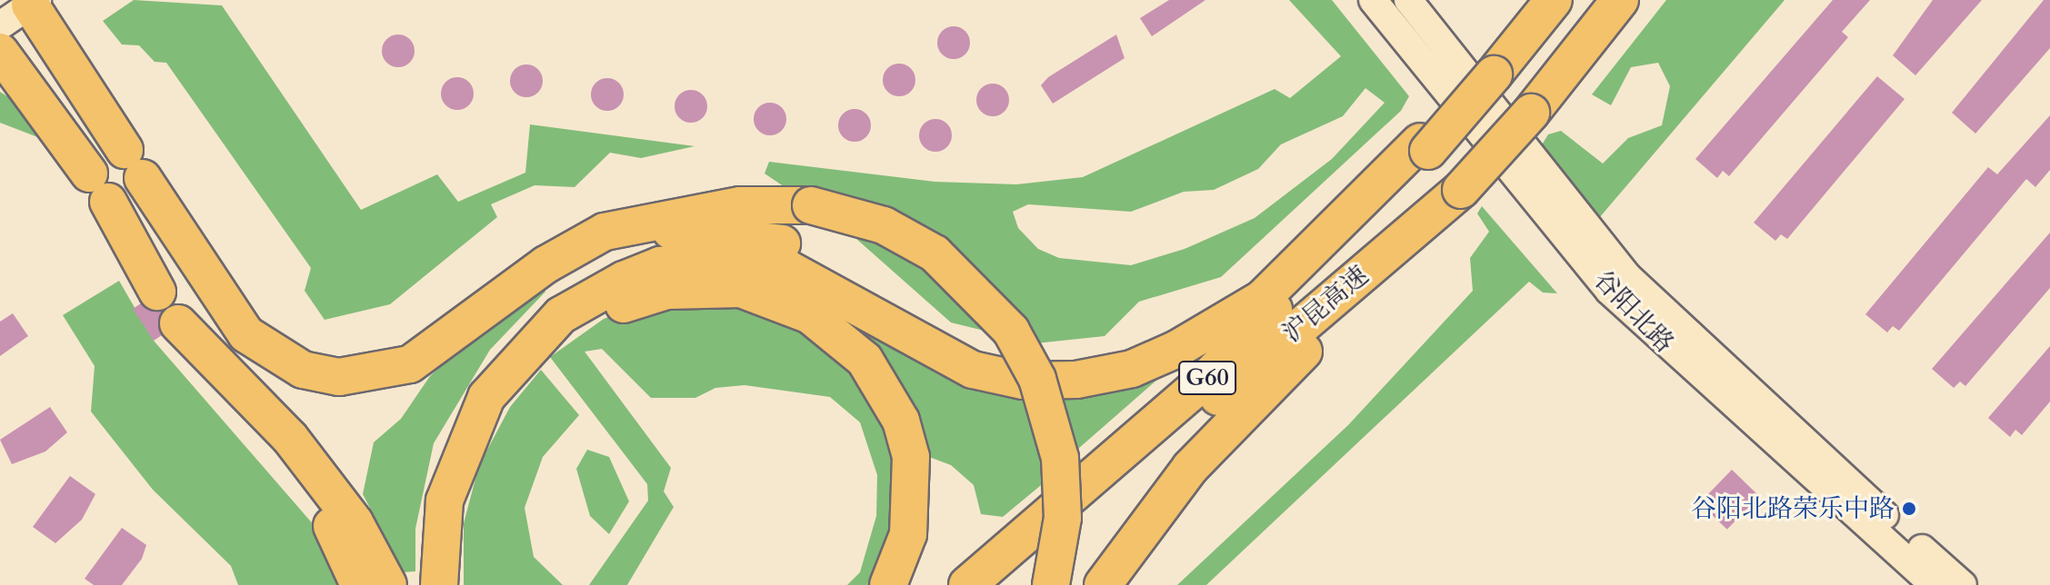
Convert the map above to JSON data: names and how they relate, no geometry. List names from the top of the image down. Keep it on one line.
{"streets":{"highway":["沪昆高速","G60"],"main road":["谷阳北路"]},"places":["谷阳北路荣乐中路"]}
